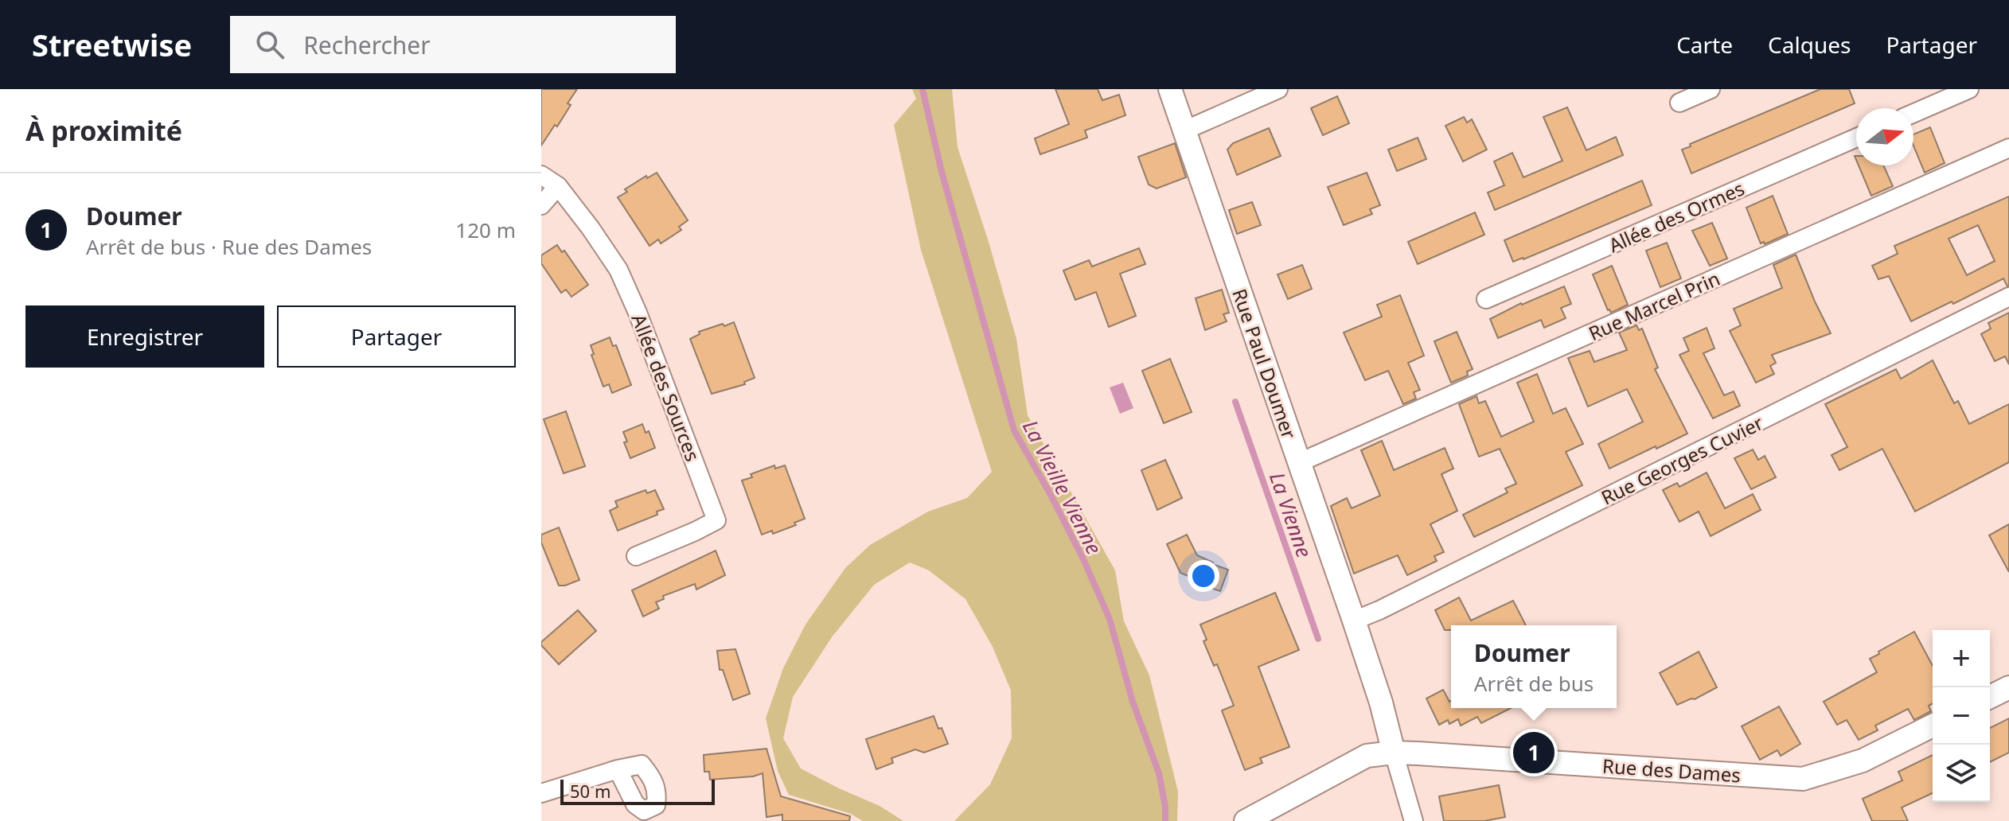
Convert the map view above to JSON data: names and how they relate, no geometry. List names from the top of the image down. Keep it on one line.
{"streets":{"street":["Allée des Ormes","Rue Marcel Prin","Rue Paul Doumer","Allée des Sources","Rue Georges Cuvier","Rue des Dames"]},"crossings":[["Rue Marcel Prin","Rue Paul Doumer"],["Rue Paul Doumer","Rue Georges Cuvier"],["Rue Paul Doumer","Rue des Dames"]],"water":["La Vieille Vienne","La Vienne"],"scale_bar":"50 m","north":"right","page":{"header":"Streetwise","search":"Rechercher","nav":["Carte","Calques","Partager"],"heading":"À proximité","list":[{"mark":"1","name":"Doumer","note":"Arrêt de bus · Rue des Dames","value":"120 m"}],"buttons":["Enregistrer","Partager"],"popup":["Doumer","Arrêt de bus"],"map_buttons":["+","−"],"pins":"1","scale":"50 m"}}
